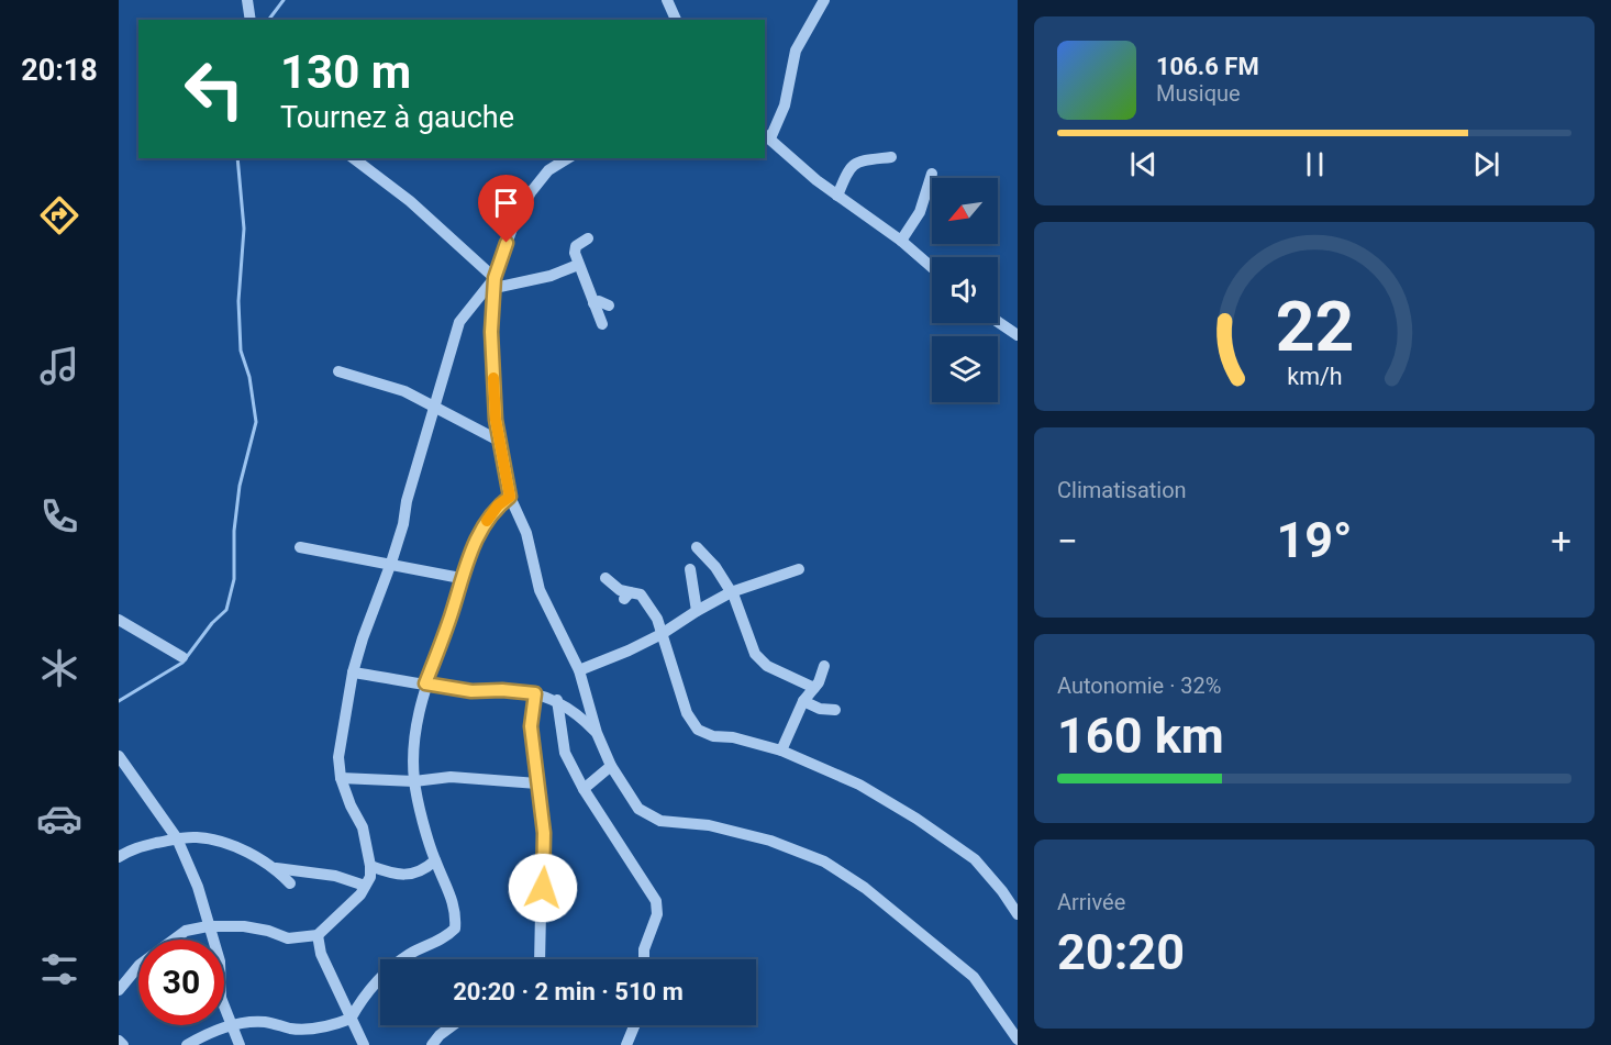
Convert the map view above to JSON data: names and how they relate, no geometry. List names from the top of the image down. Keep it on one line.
{"north":"bottom left","page":{"tabs":"20:18","turn":["130 m","Tournez à gauche"],"song":["106.6 FM","Musique"],"tile":["Climatisation",["Autonomie · 32%","160 km"],["Arrivée","20:20"]],"heat":["−","19°","+"],"limit":"30","trip":"20:20 · 2 min · 510 m","gauge":["22","km/h"]}}
